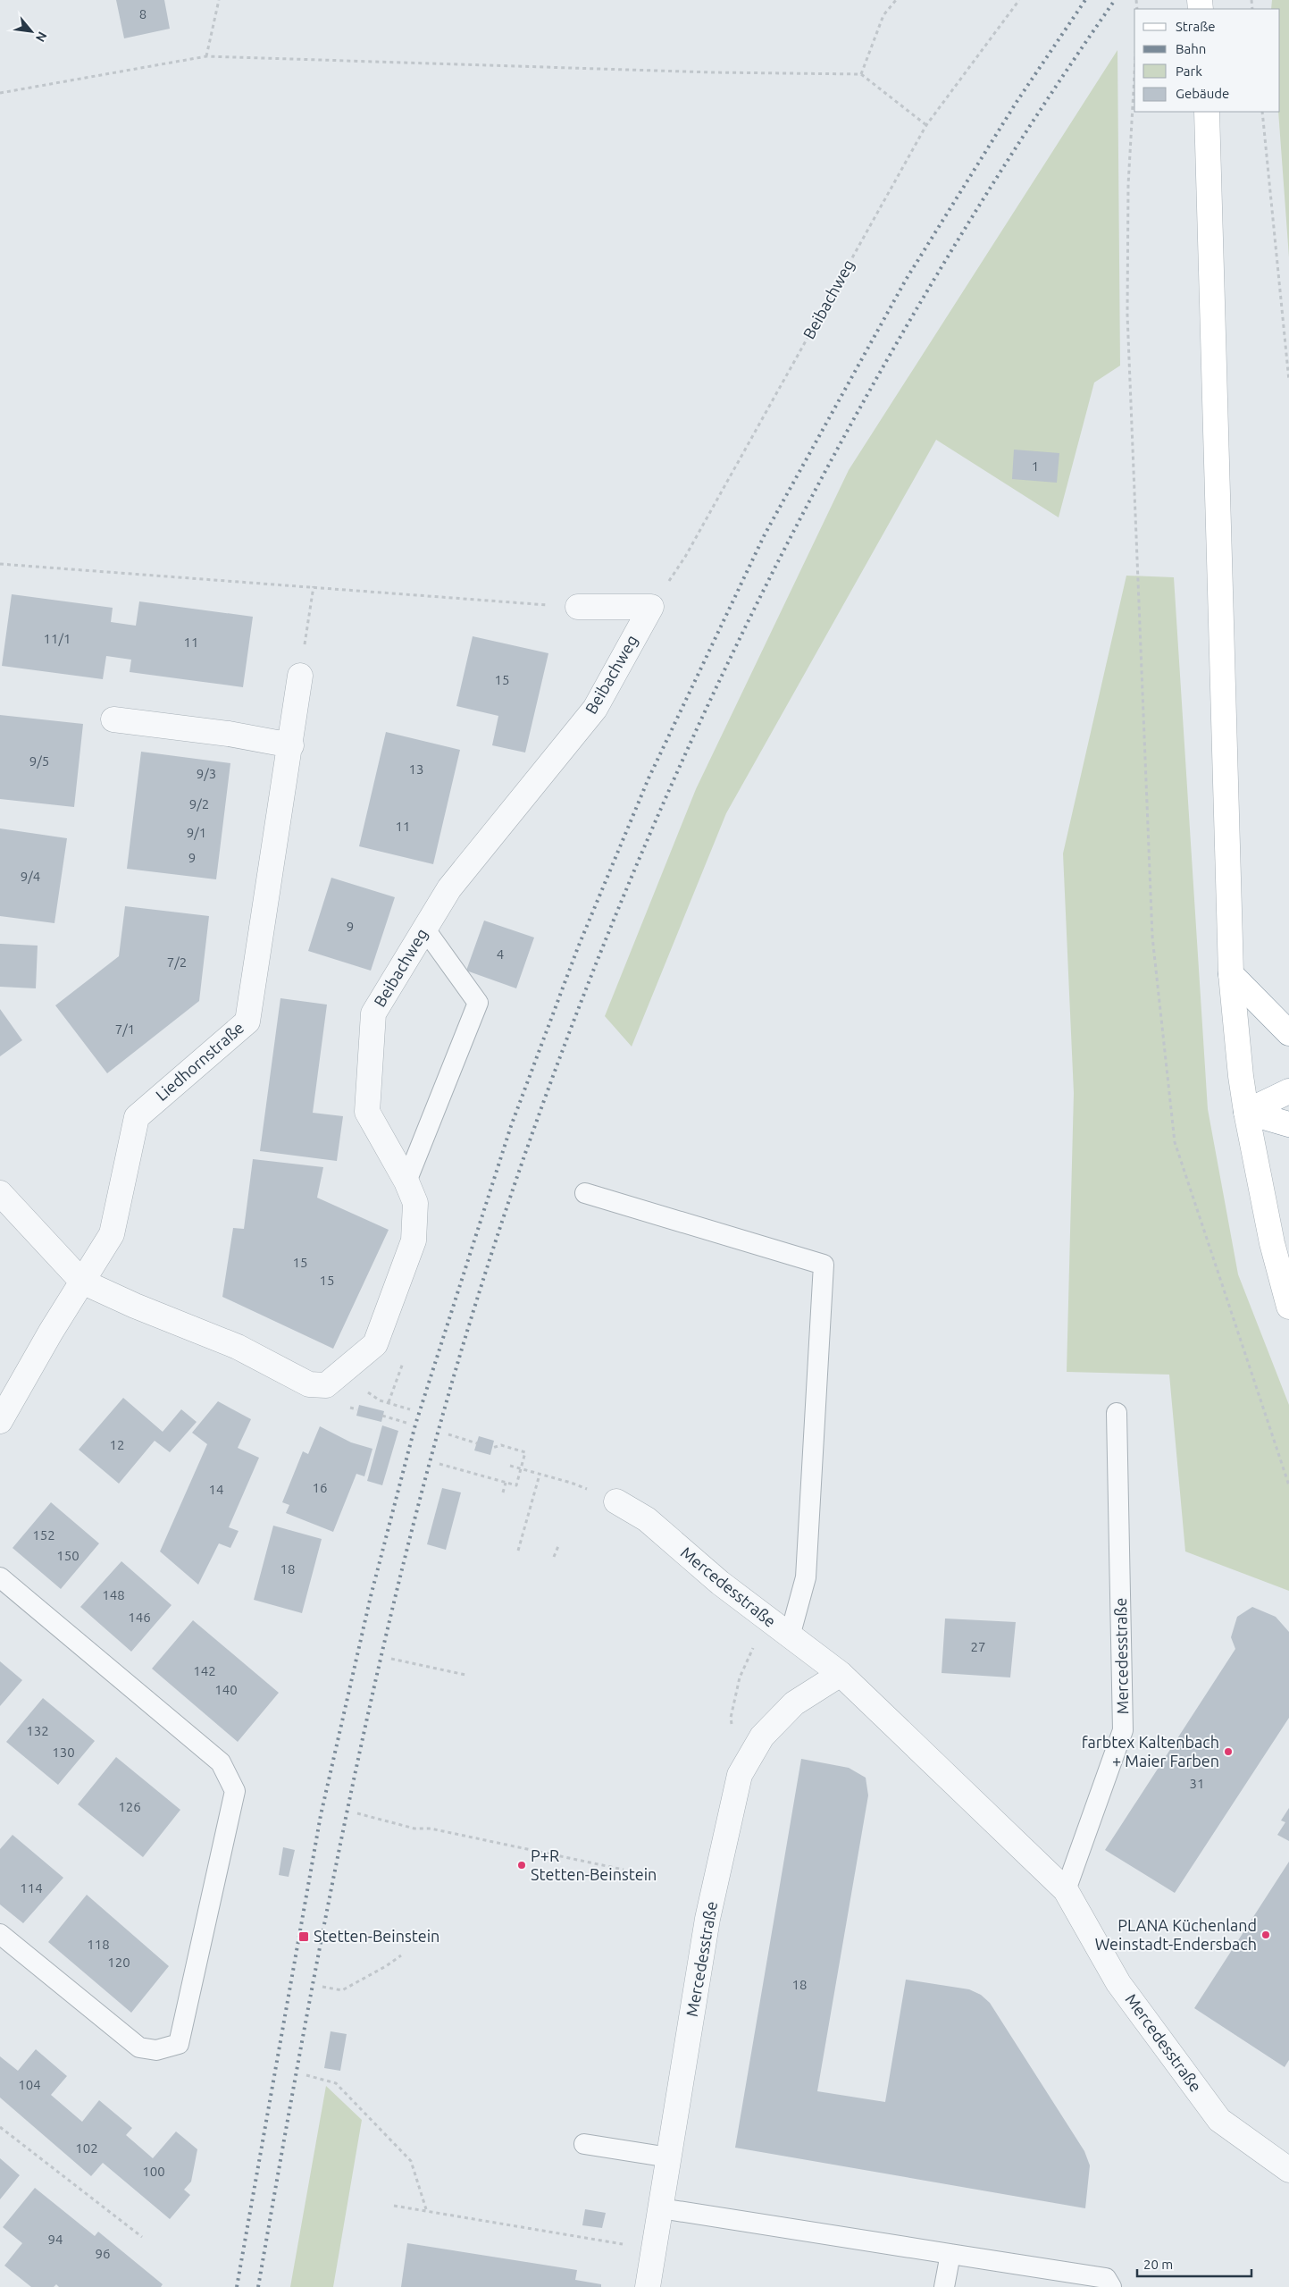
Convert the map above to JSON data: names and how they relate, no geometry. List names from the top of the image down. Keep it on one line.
{"streets":{"street":["Beibachweg","Liedhornstraße","Mercedesstraße"]},"crossings":[["Beibachweg","Liedhornstraße"]],"places":{"other":["farbtex Kaltenbach + Maier Farben","P+R Stetten-Beinstein","PLANA Küchenland Weinstadt-Endersbach"],"transit":["Stetten-Beinstein"]},"house_numbers":["8","1","11/1","11","15","9/5","13","9/3","9/2","11","9/1","9","9/4","9","4","7/2","7/1","15","15","12","16","14","152","150","18","148","146","27","142","140","132","130","31","126","114","118","120","18","104","102","100","94","96"],"legend":["Straße","Bahn","Park","Gebäude"],"scale_bar":"20 m","north":"bottom right"}
